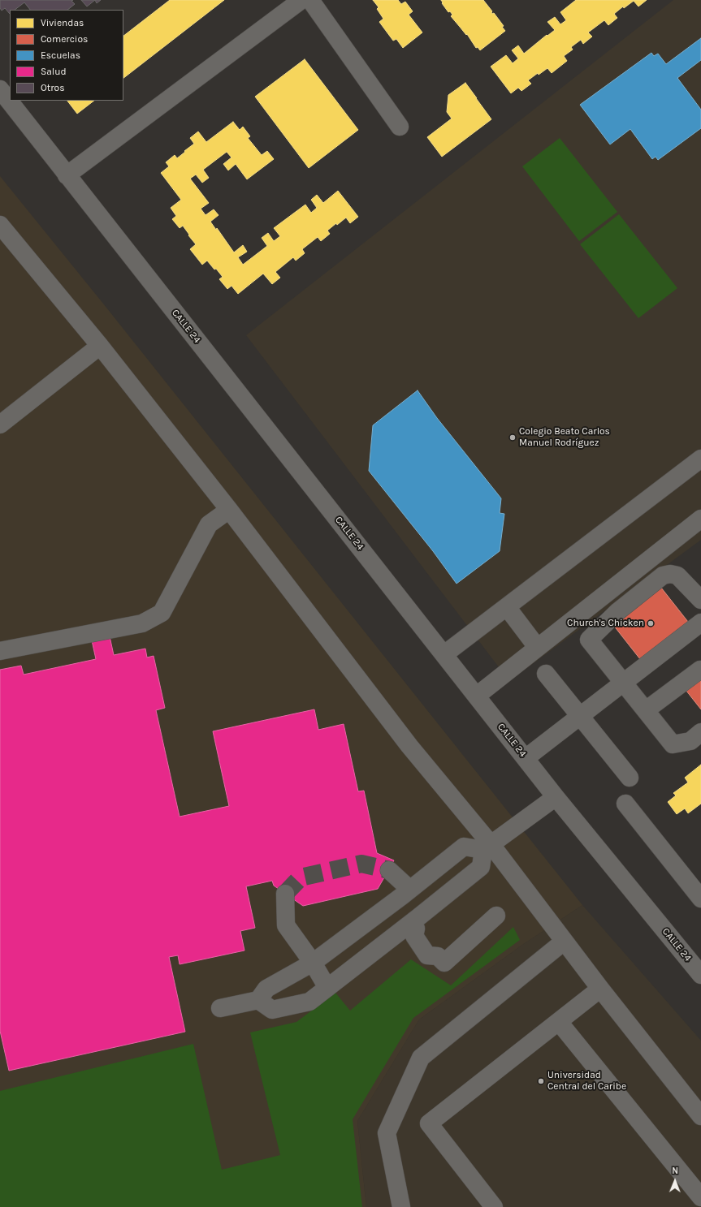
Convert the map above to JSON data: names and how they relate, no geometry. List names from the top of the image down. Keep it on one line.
{"streets":{"street":["CALLE 24"]},"places":["Colegio Beato Carlos Manuel Rodríguez","Church's Chicken","Universidad Central del Caribe"],"legend":["Viviendas","Comercios","Escuelas","Salud","Otros"],"north":"top"}
